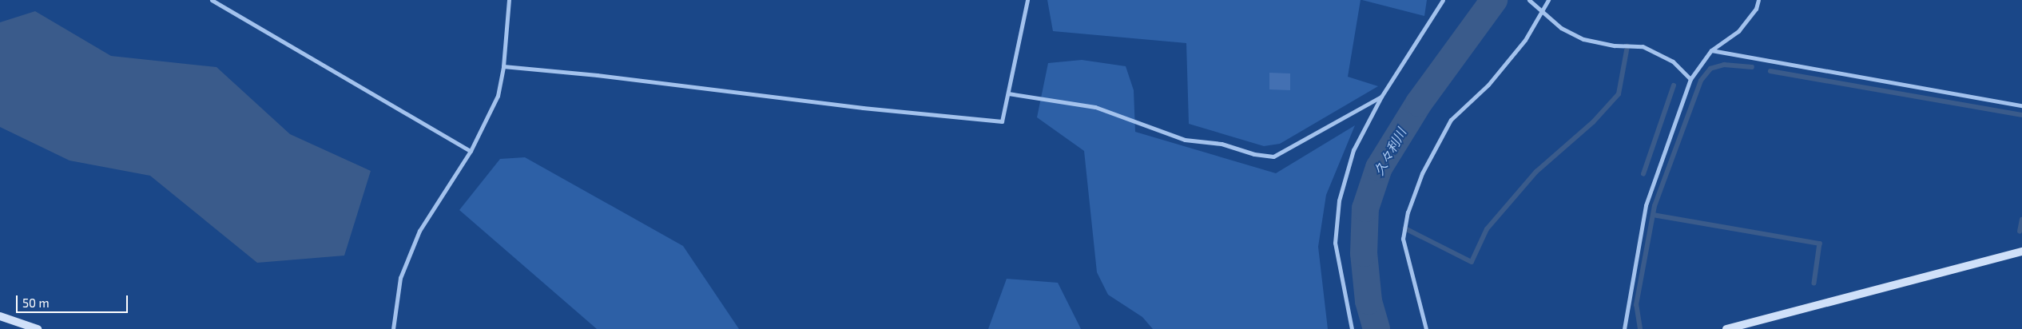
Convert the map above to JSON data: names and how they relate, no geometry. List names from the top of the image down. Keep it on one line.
{"water":["久々利川"],"scale_bar":"50 m"}
